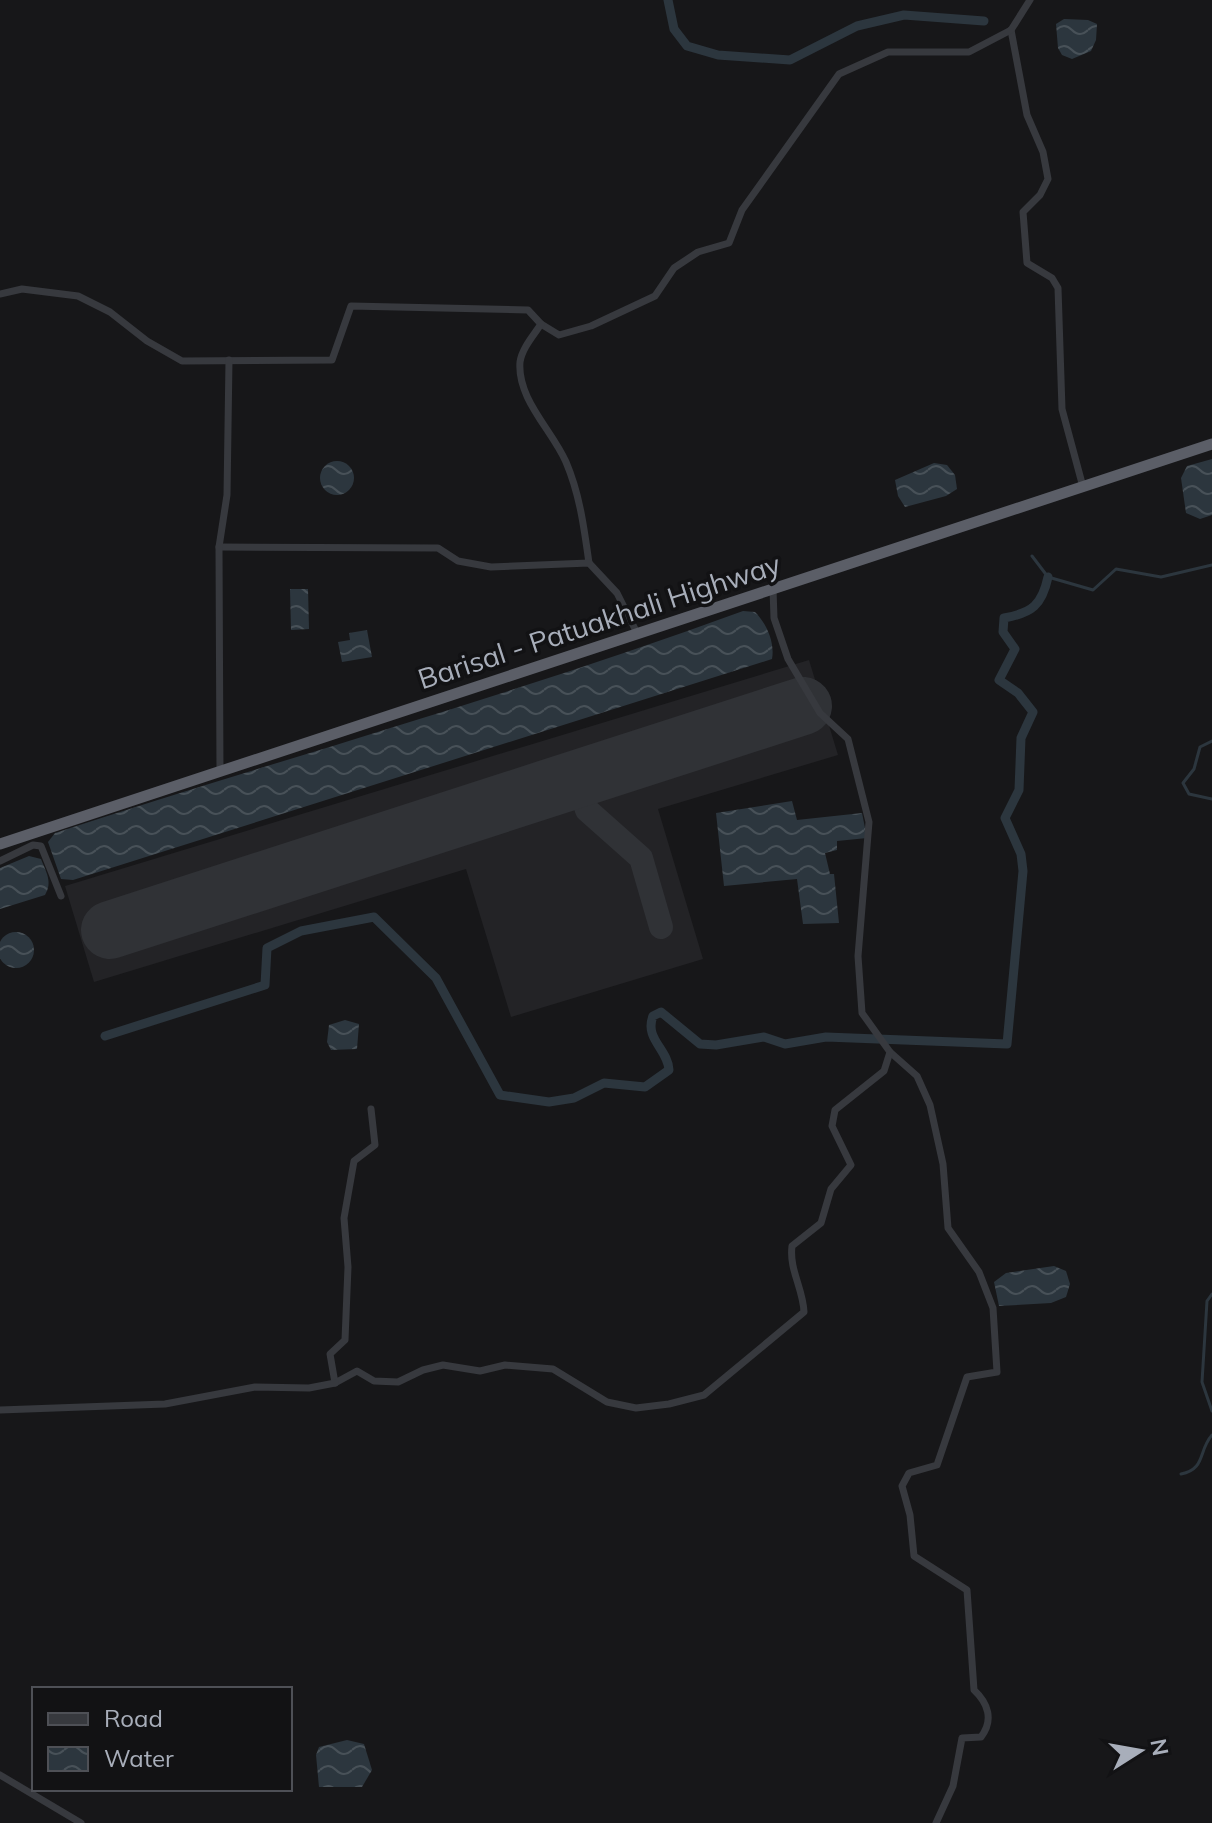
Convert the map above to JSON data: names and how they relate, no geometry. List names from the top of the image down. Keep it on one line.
{"streets":{"highway":["Barisal - Patuakhali Highway"]},"legend":["Road","Water"],"north":"right"}
